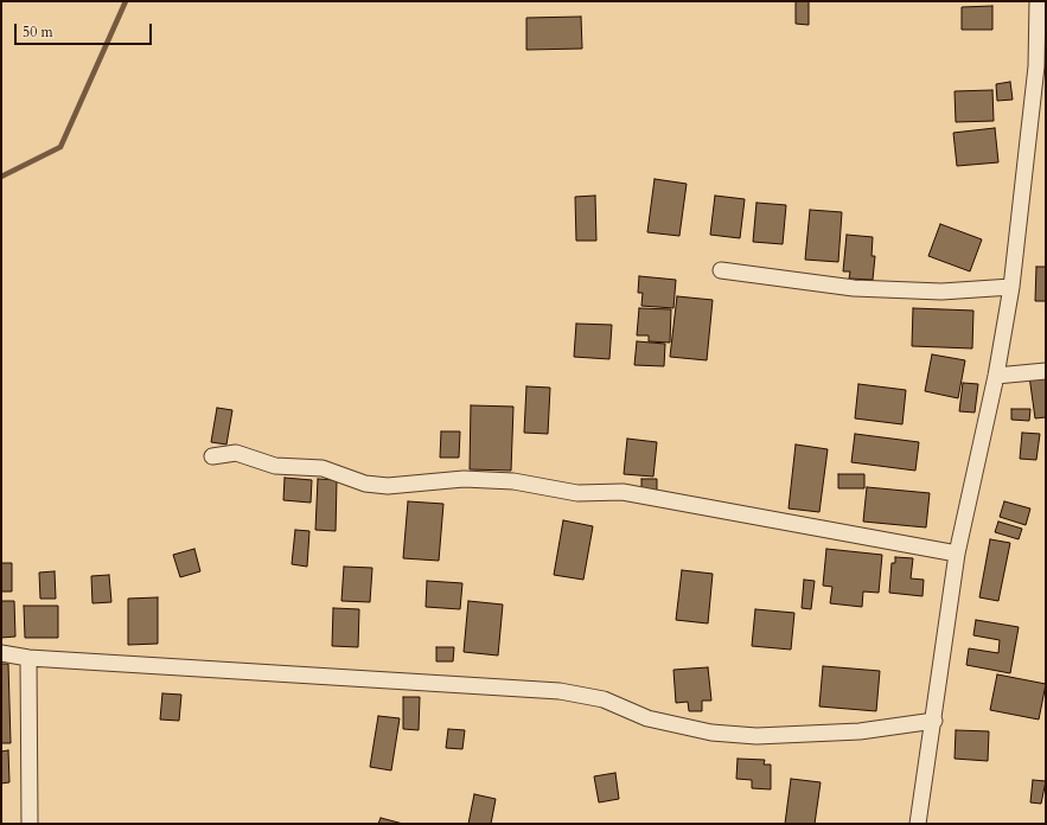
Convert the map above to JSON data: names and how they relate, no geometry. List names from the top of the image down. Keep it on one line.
{"scale_bar":"50 m"}
